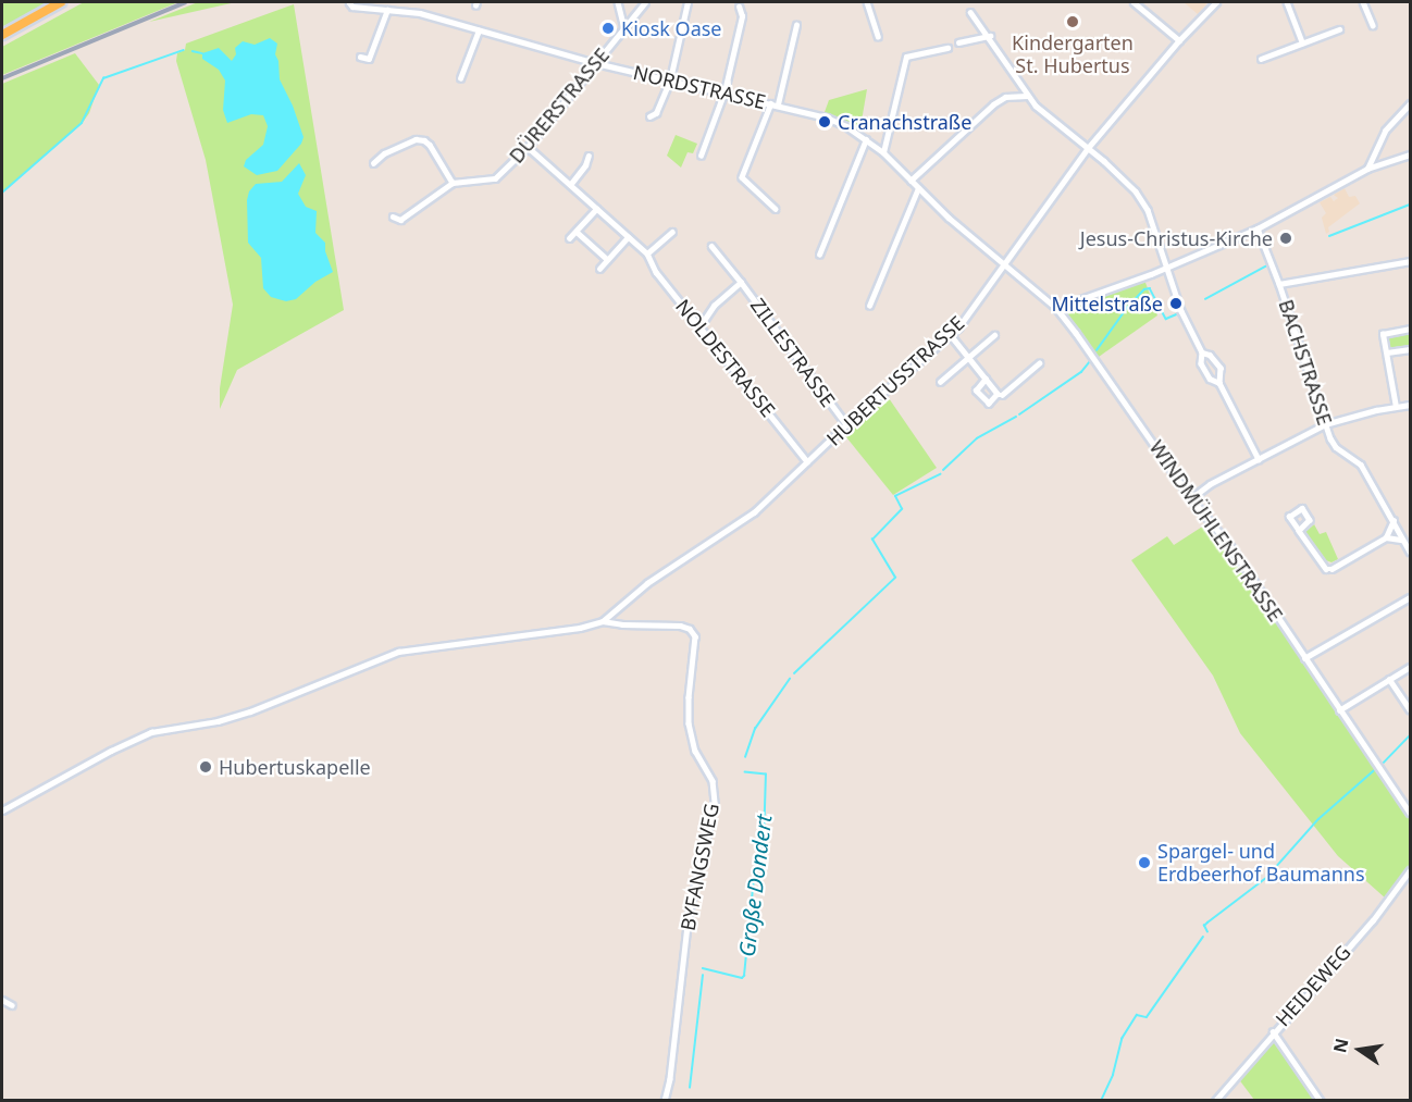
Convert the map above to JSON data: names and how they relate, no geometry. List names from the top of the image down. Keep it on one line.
{"streets":{"street":["NORDSTRASSE","DÜRERSTRASSE","ZILLESTRASSE","NOLDESTRASSE","BACHSTRASSE","HUBERTUSSTRASSE","WINDMÜHLENSTRASSE","BYFANGSWEG","HEIDEWEG"]},"crossings":[["NORDSTRASSE","DÜRERSTRASSE"],["NORDSTRASSE","HUBERTUSSTRASSE"],["NORDSTRASSE","WINDMÜHLENSTRASSE"],["DÜRERSTRASSE","NOLDESTRASSE"],["ZILLESTRASSE","NOLDESTRASSE"],["ZILLESTRASSE","HUBERTUSSTRASSE"],["NOLDESTRASSE","HUBERTUSSTRASSE"],["HUBERTUSSTRASSE","WINDMÜHLENSTRASSE"],["HUBERTUSSTRASSE","BYFANGSWEG"]],"water":["Große Dondert"],"places":["Kindergarten St. Hubertus","Kiosk Oase","Cranachstraße","Jesus-Christus-Kirche","Mittelstraße","Hubertuskapelle","Spargel- und Erdbeerhof Baumanns"],"north":"left"}
